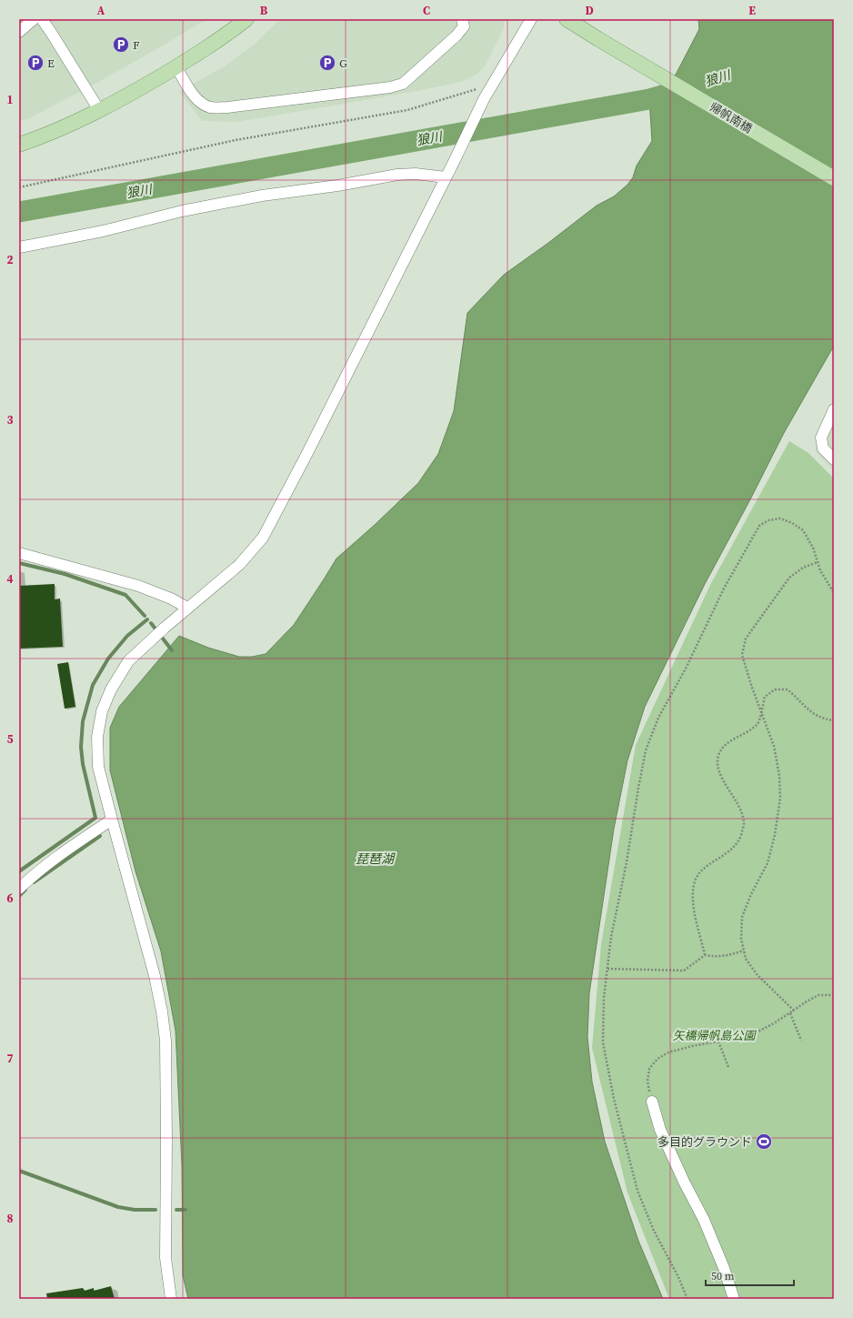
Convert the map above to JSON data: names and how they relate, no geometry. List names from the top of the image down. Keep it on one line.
{"streets":{"main road":["帰帆南橋"]},"water":["狼川","琵琶湖"],"parks":["矢橋帰帆島公園"],"places":{"parking":["F","E","G"],"sports":["多目的グラウンド"]},"scale_bar":"50 m","grid":{"columns":["A","B","C","D","E"],"rows":["1","2","3","4","5","6","7","8"]}}
